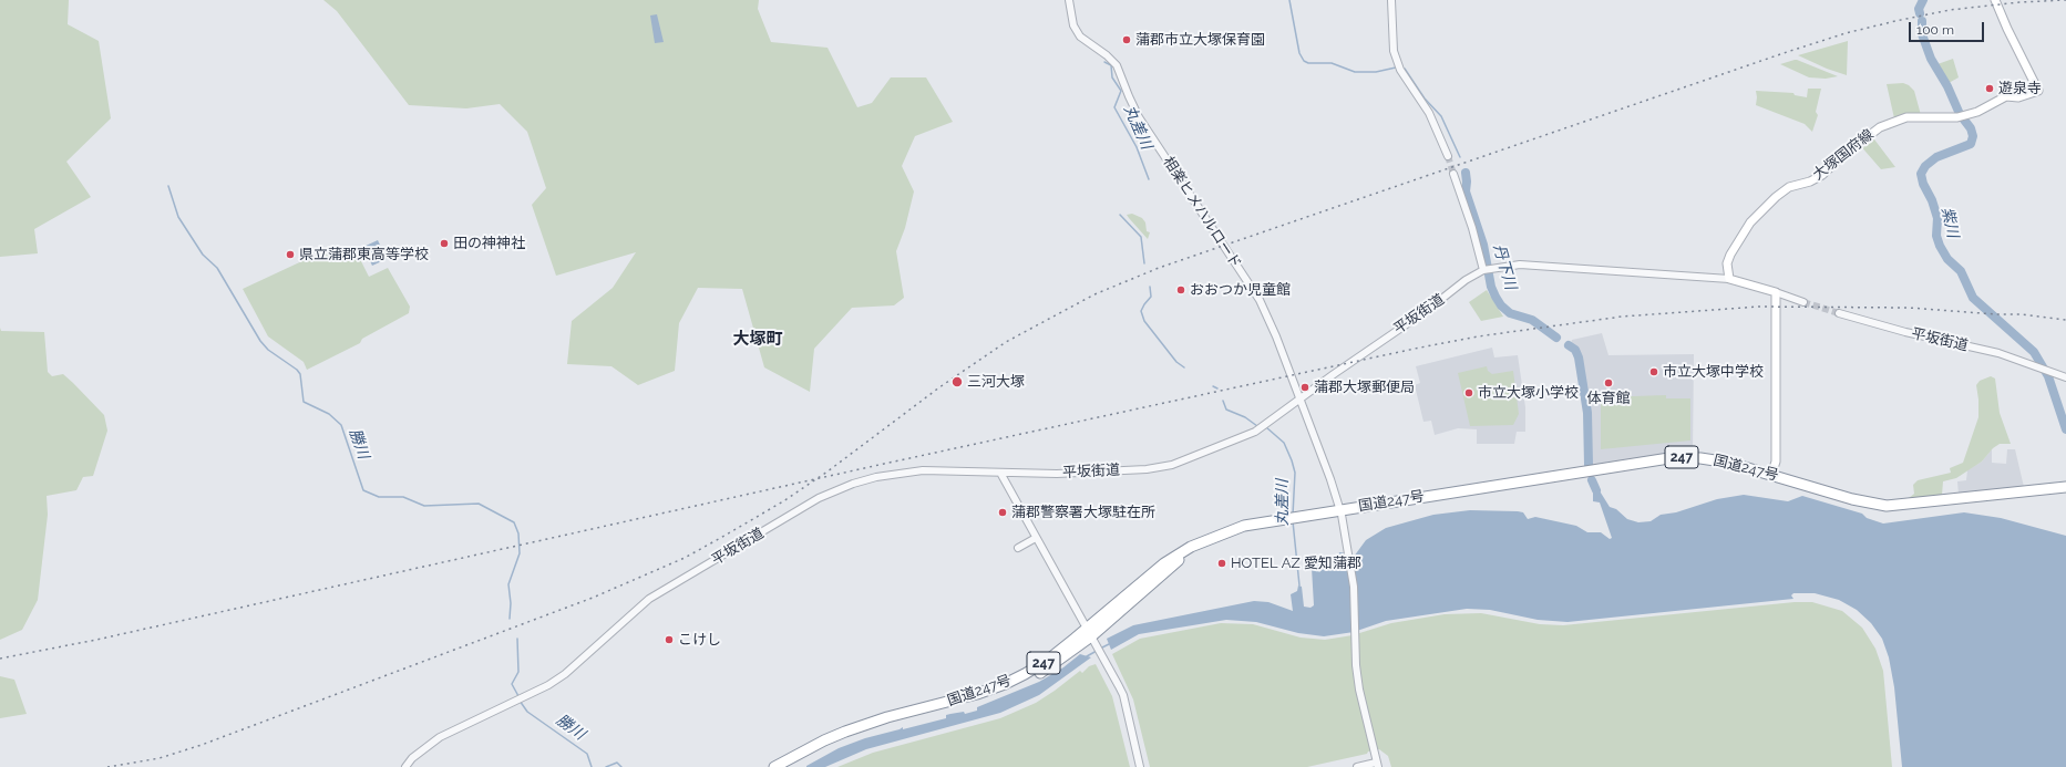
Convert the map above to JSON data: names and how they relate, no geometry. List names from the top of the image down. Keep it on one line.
{"streets":{"highway":["247","国道247号"],"main road":["大塚国府線","平坂街道"],"street":["相楽ヒメハルロード"]},"crossings":[["大塚国府線","平坂街道"],["相楽ヒメハルロード","平坂街道"],["相楽ヒメハルロード","国道247号"]],"districts":["大塚町"],"water":["丸差川","紫川","丹下川","勝川"],"places":["蒲郡市立大塚保育園","遊泉寺","田の神神社","県立蒲郡東高等学校","おおつか児童館","市立大塚中学校","三河大塚","体育館","蒲郡大塚郵便局","市立大塚小学校","蒲郡警察署大塚駐在所","HOTEL AZ 愛知蒲郡","こけし"],"scale_bar":"100 m"}
